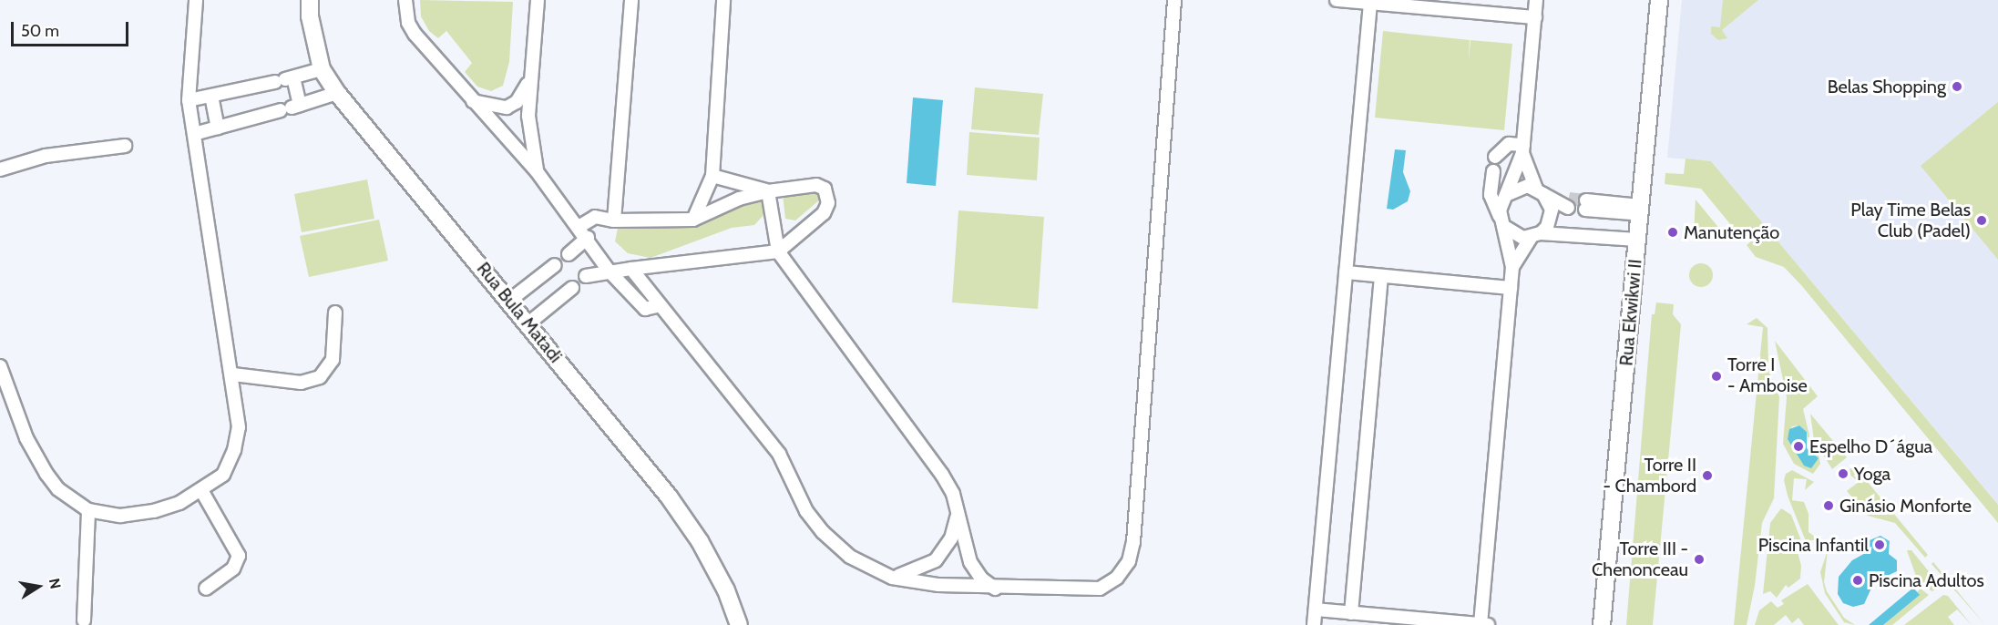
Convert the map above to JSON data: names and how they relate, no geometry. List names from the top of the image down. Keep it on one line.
{"streets":{"street":["Rua Bula Matadi","Rua Ekwikwi II"]},"places":["Belas Shopping","Play Time Belas Club (Padel)","Manutenção","Torre I - Amboise","Espelho D´água","Yoga","Torre II - Chambord","Ginásio Monforte","Piscina Infantil","Torre III - Chenonceau","Piscina Adultos"],"scale_bar":"50 m","north":"right"}
